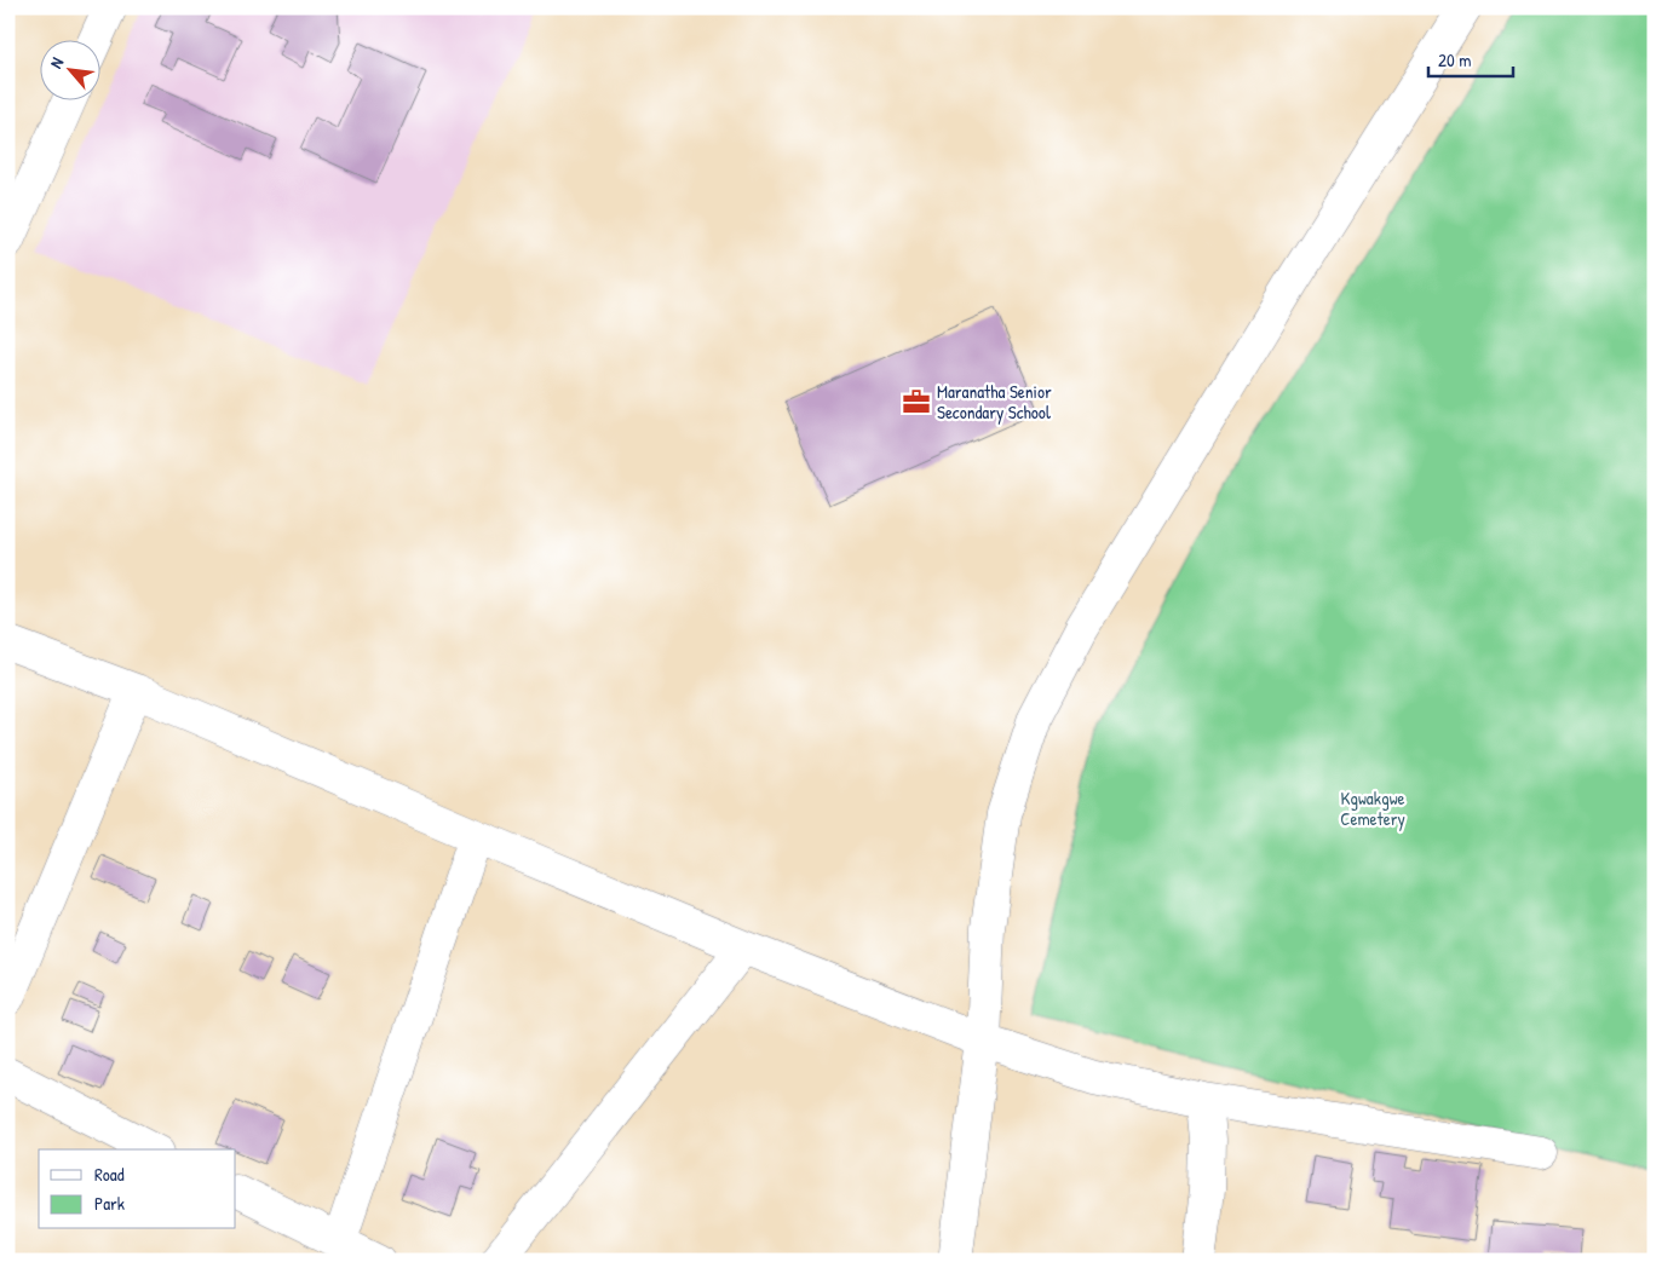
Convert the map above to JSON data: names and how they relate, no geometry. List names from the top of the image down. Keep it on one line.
{"parks":["Kgwakgwe Cemetery"],"places":{"office":["Maranatha Senior Secondary School"]},"legend":["Road","Park"],"scale_bar":"20 m","north":"top left"}
